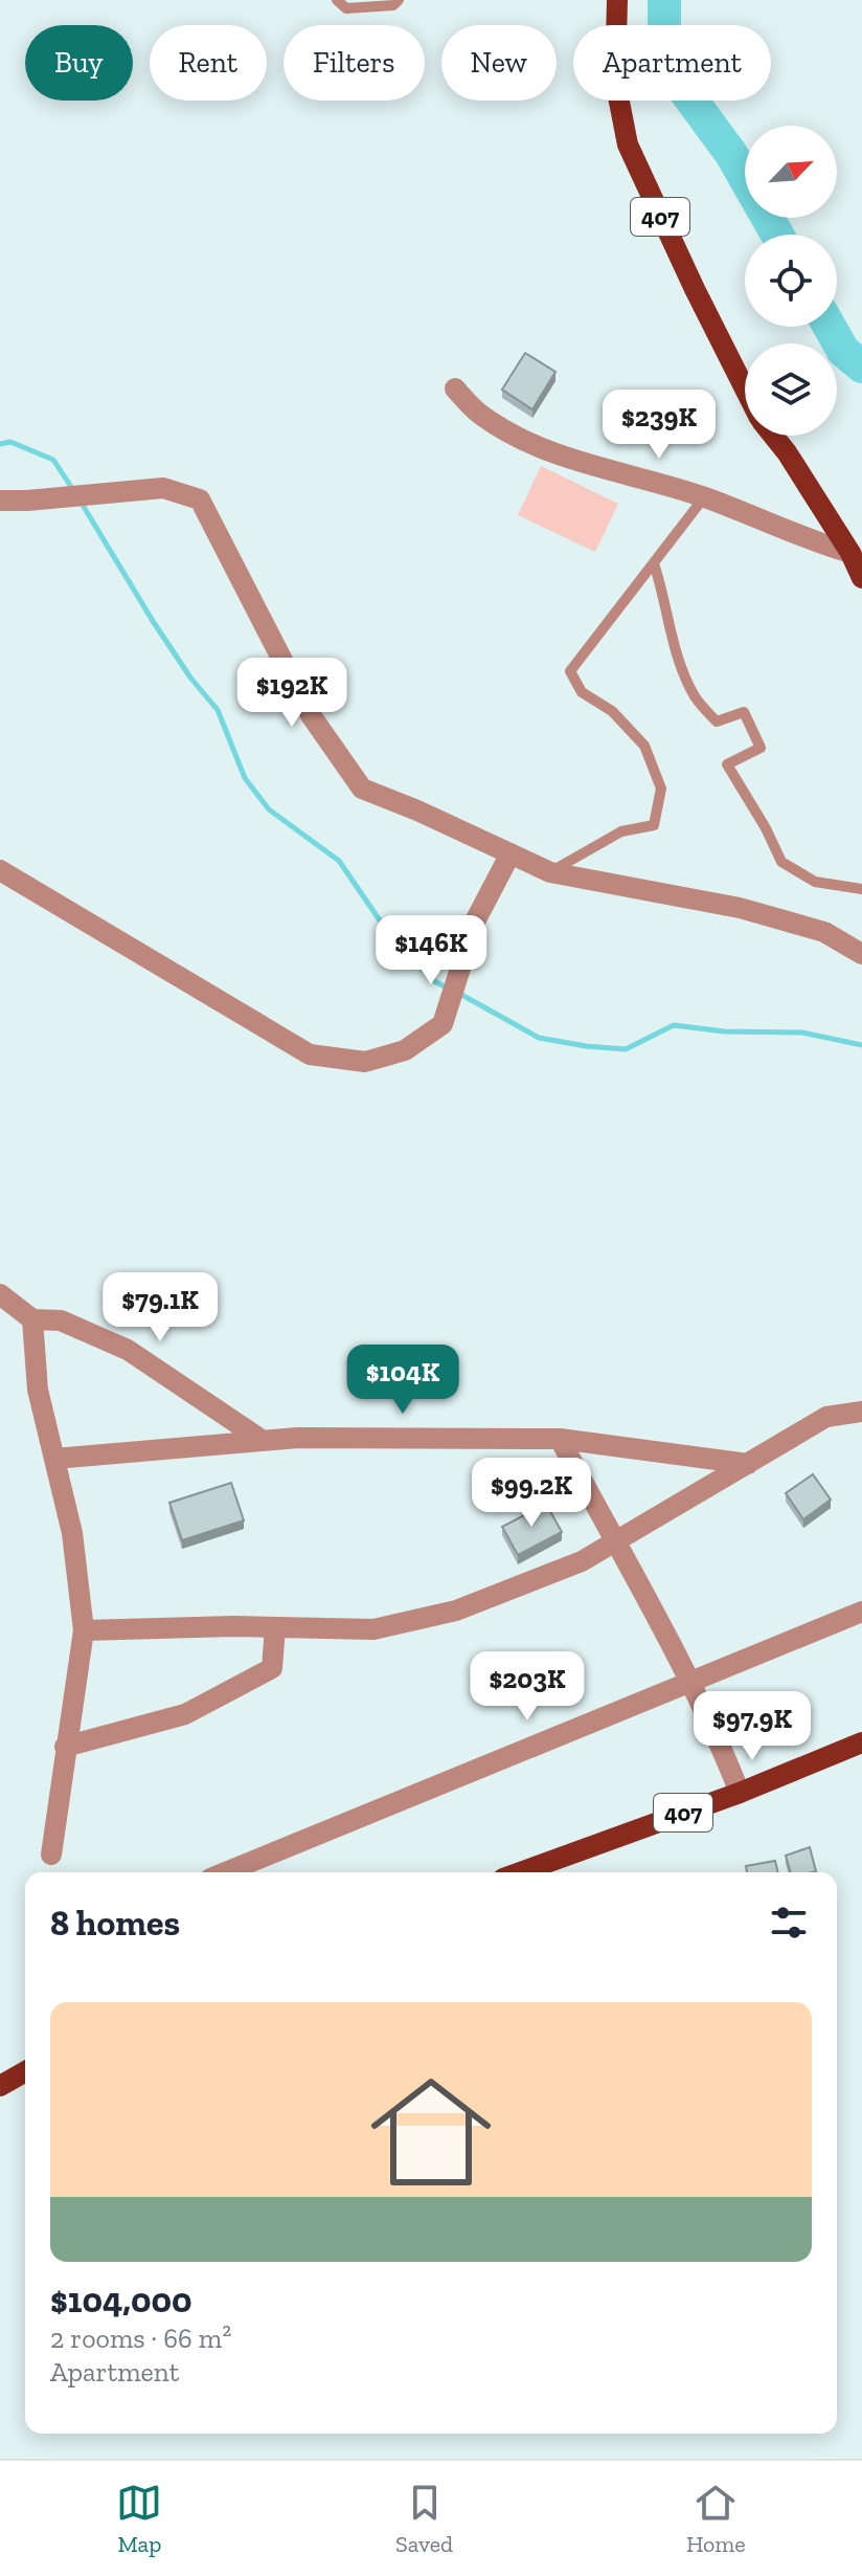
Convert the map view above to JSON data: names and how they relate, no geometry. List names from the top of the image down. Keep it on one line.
{"streets":{"main road":["407"]},"north":"top right","page":{"chip":["Buy","Rent","Filters","New","Apartment"],"price":["$239K","$192K","$146K","$79.1K","$104K","$99.2K","$203K","$97.9K"],"heading":"8 homes","list":[{"name":"$104,000","note":"2 rooms · 66 m² · Apartment"}],"tabs":["Map","Saved","Home"]}}
